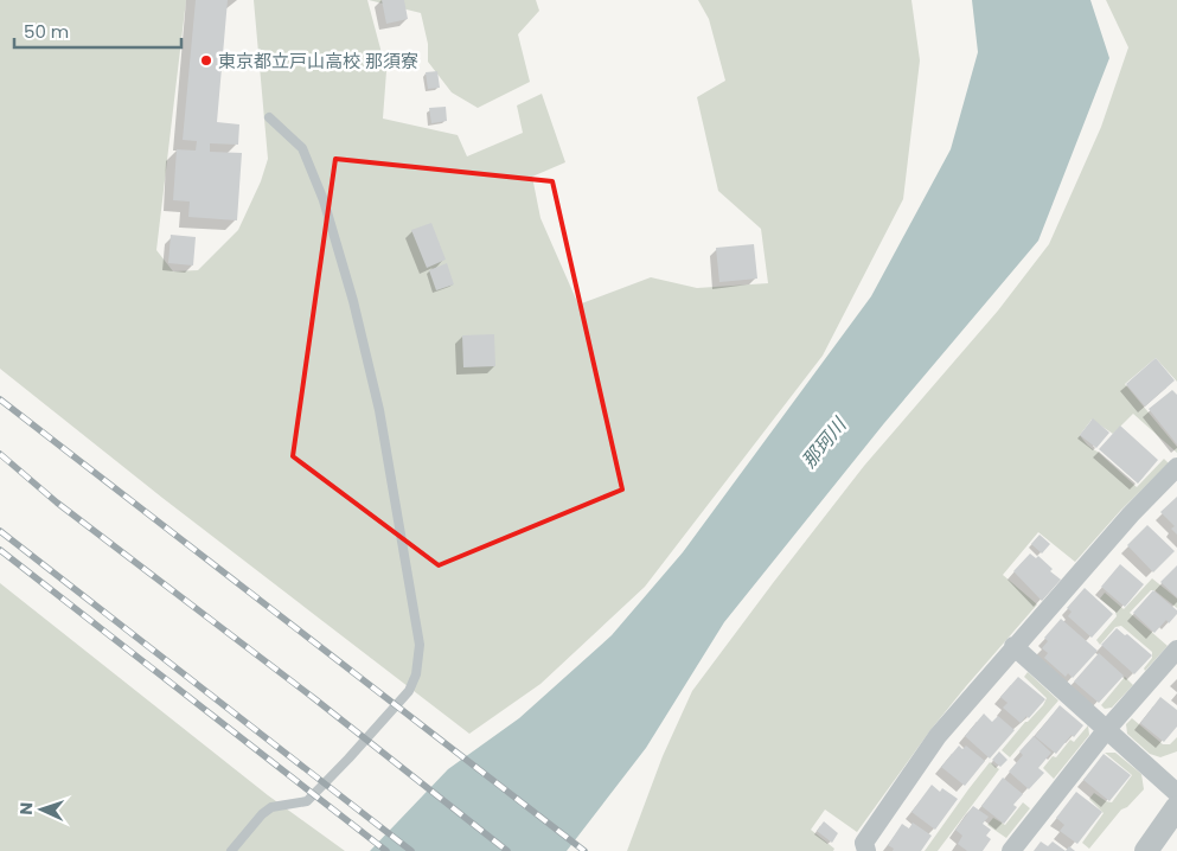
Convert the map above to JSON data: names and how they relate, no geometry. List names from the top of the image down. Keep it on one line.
{"water":["那珂川"],"places":["東京都立戸山高校 那須寮"],"scale_bar":"50 m","north":"left"}
